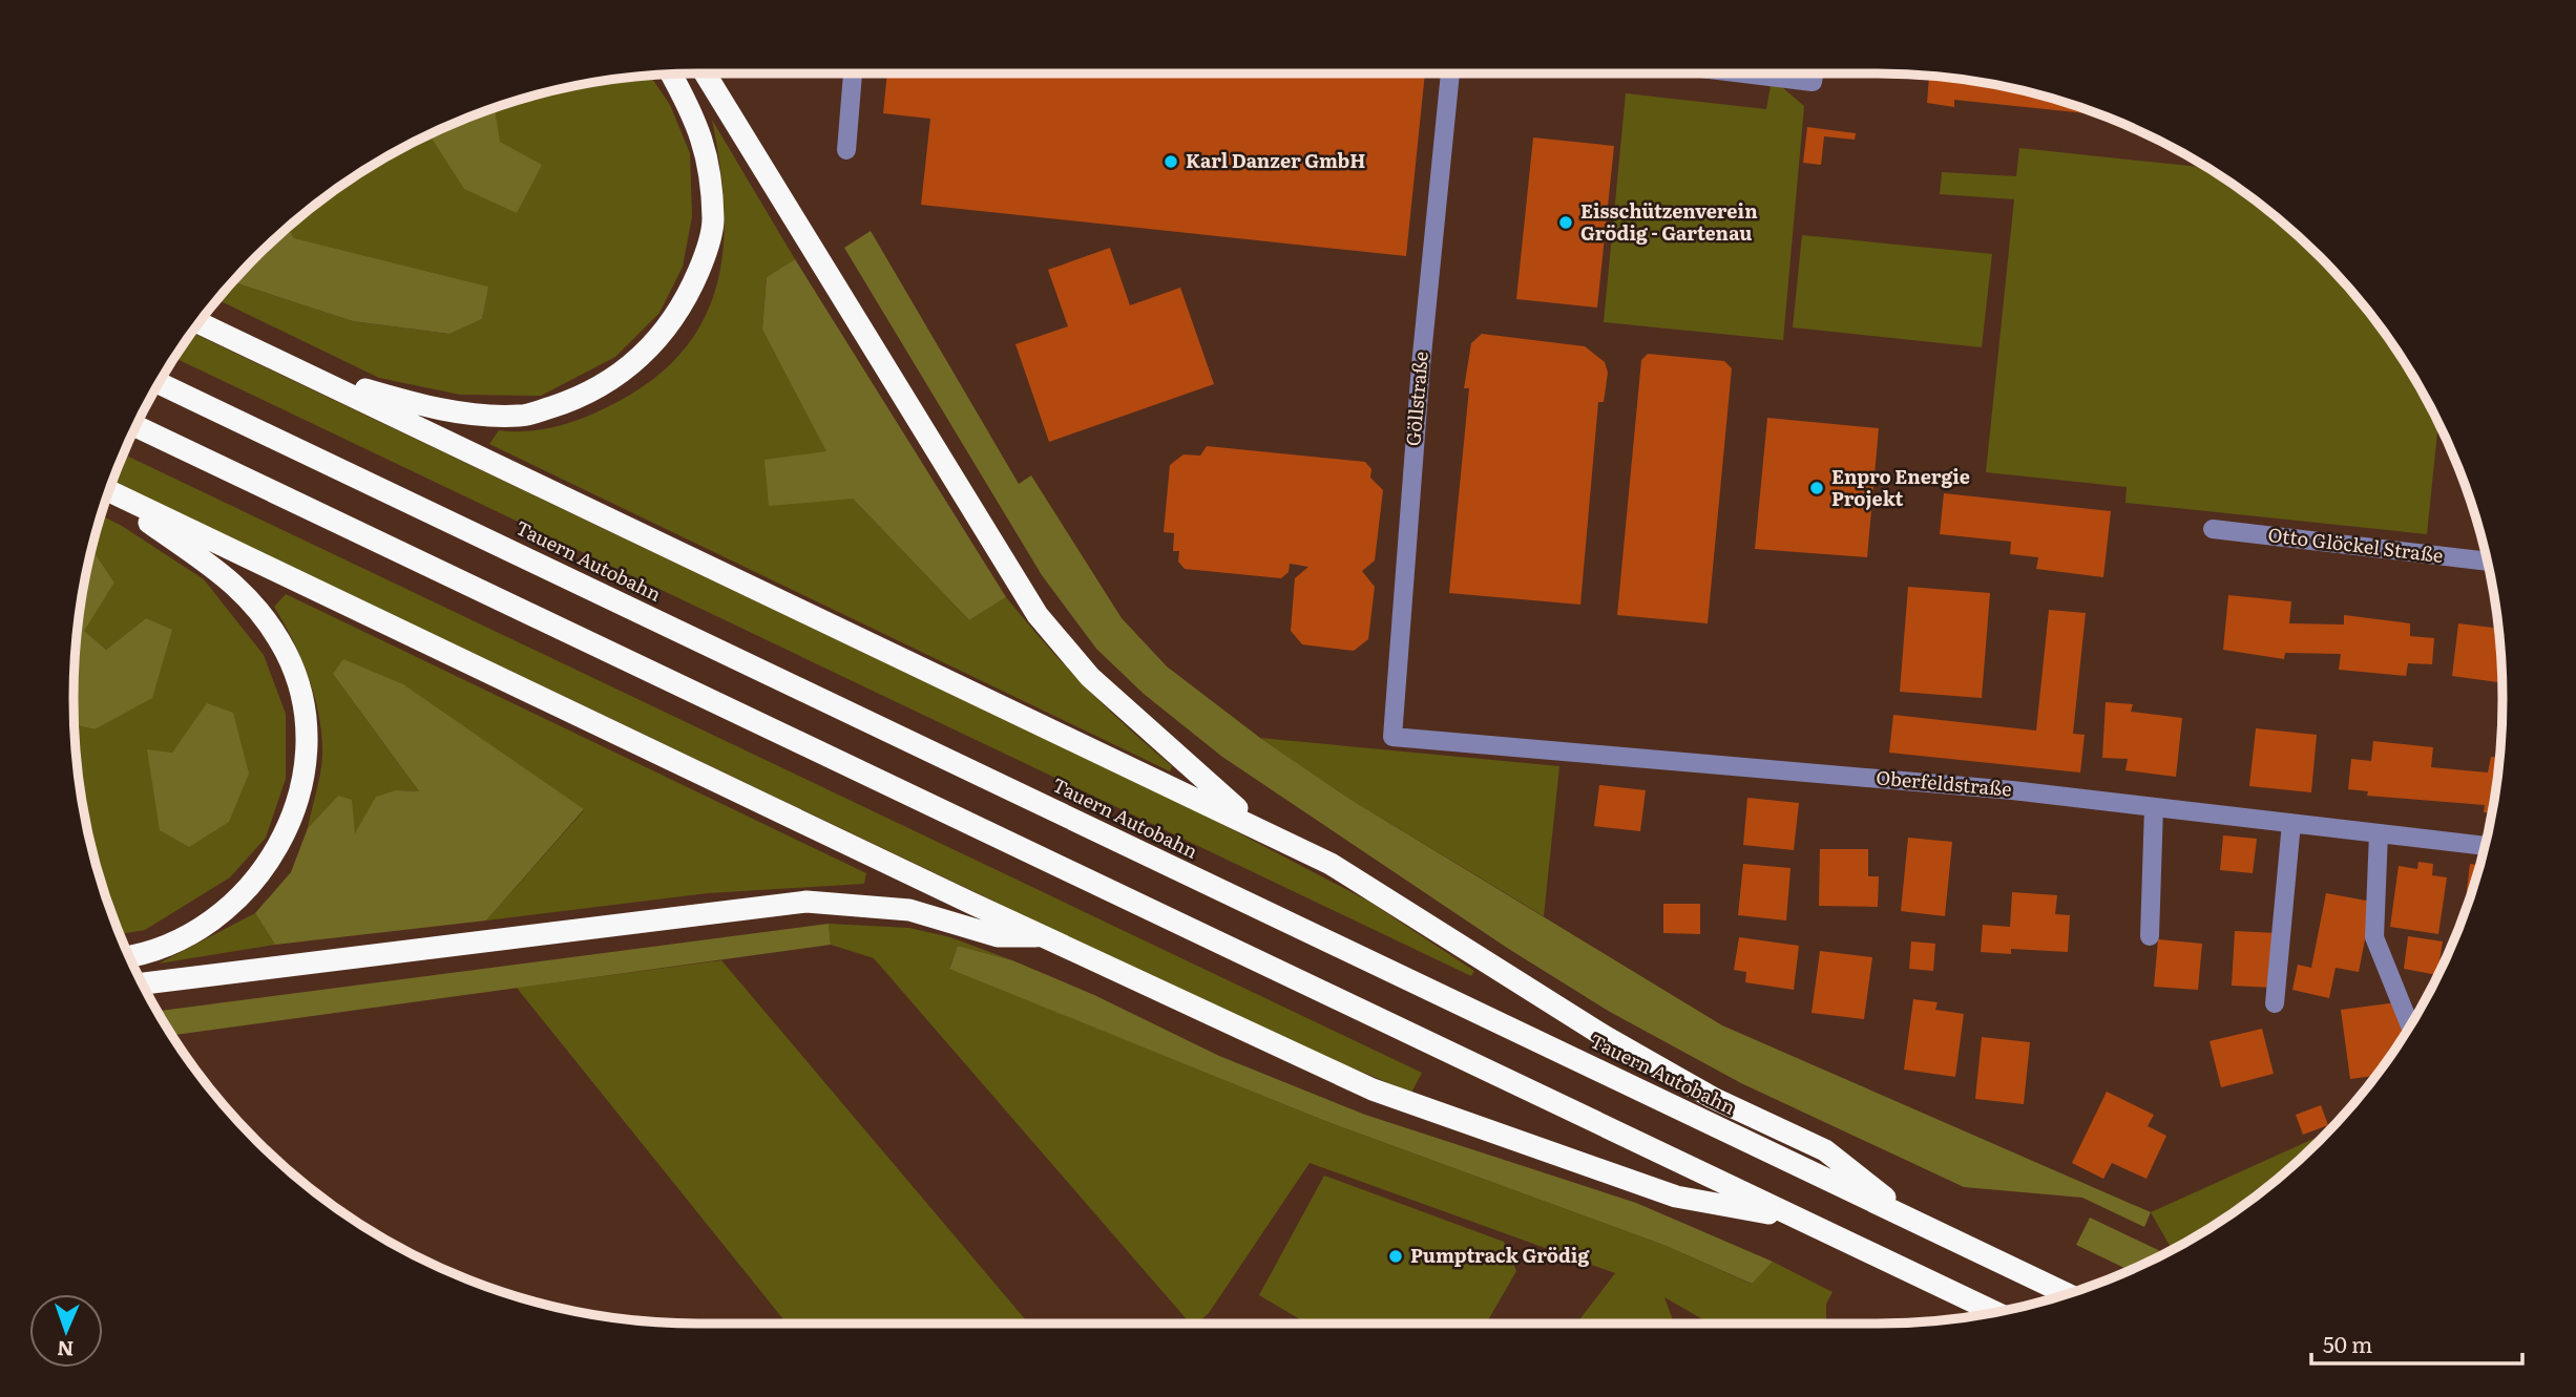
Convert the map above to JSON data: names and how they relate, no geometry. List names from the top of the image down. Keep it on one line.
{"streets":{"highway":["Tauern Autobahn"],"street":["Göllstraße","Otto Glöckel Straße","Oberfeldstraße"]},"crossings":[["Göllstraße","Oberfeldstraße"]],"places":["Karl Danzer GmbH","Eisschützenverein Grödig - Gartenau","Enpro Energie Projekt","Pumptrack Grödig"],"scale_bar":"50 m","north":"bottom"}
